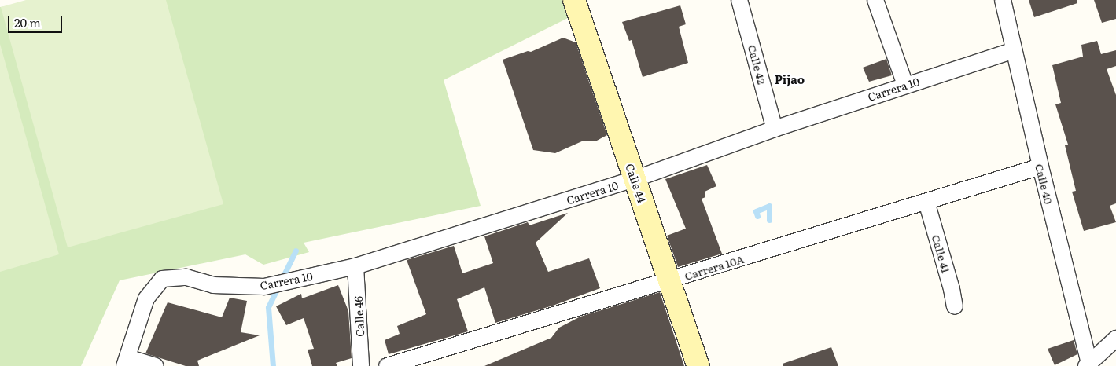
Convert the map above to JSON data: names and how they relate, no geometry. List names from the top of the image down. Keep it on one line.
{"streets":{"street":["Calle 42","Carrera 10","Calle 44","Calle 40","Calle 41","Carrera 10A","Calle 46"]},"crossings":[["Calle 42","Carrera 10"],["Carrera 10","Calle 44"],["Carrera 10","Calle 40"],["Carrera 10","Calle 46"],["Calle 44","Carrera 10A"],["Calle 40","Carrera 10A"],["Calle 41","Carrera 10A"]],"districts":["Pijao"],"scale_bar":"20 m"}
